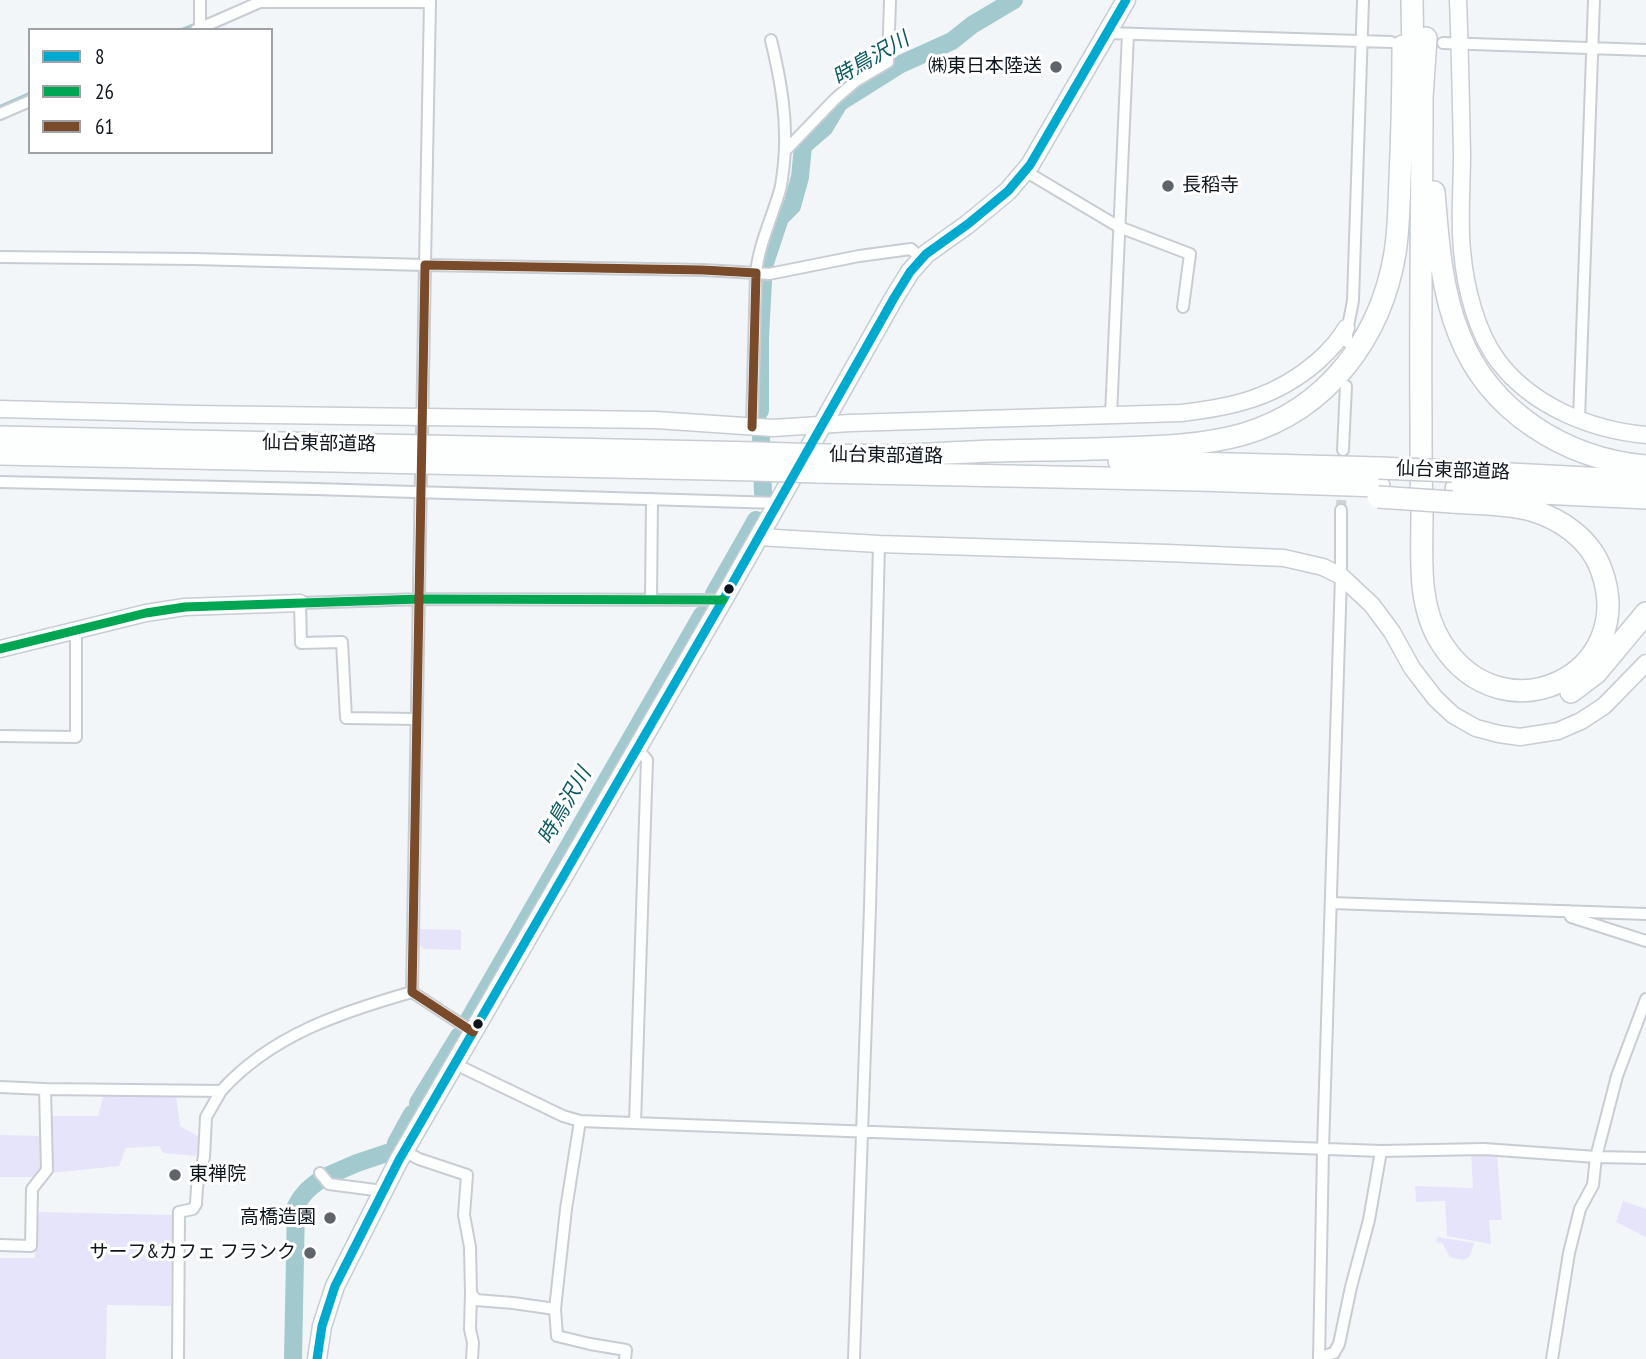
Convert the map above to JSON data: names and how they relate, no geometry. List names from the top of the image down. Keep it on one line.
{"streets":{"highway":["仙台東部道路"]},"water":["時鳥沢川"],"places":["㈱東日本陸送","長稻寺","東禅院","高橋造園","サーフ&カフェ フランク"],"lines":["transit line 8","transit line 61","transit line 26"],"legend":["8","26","61"]}
